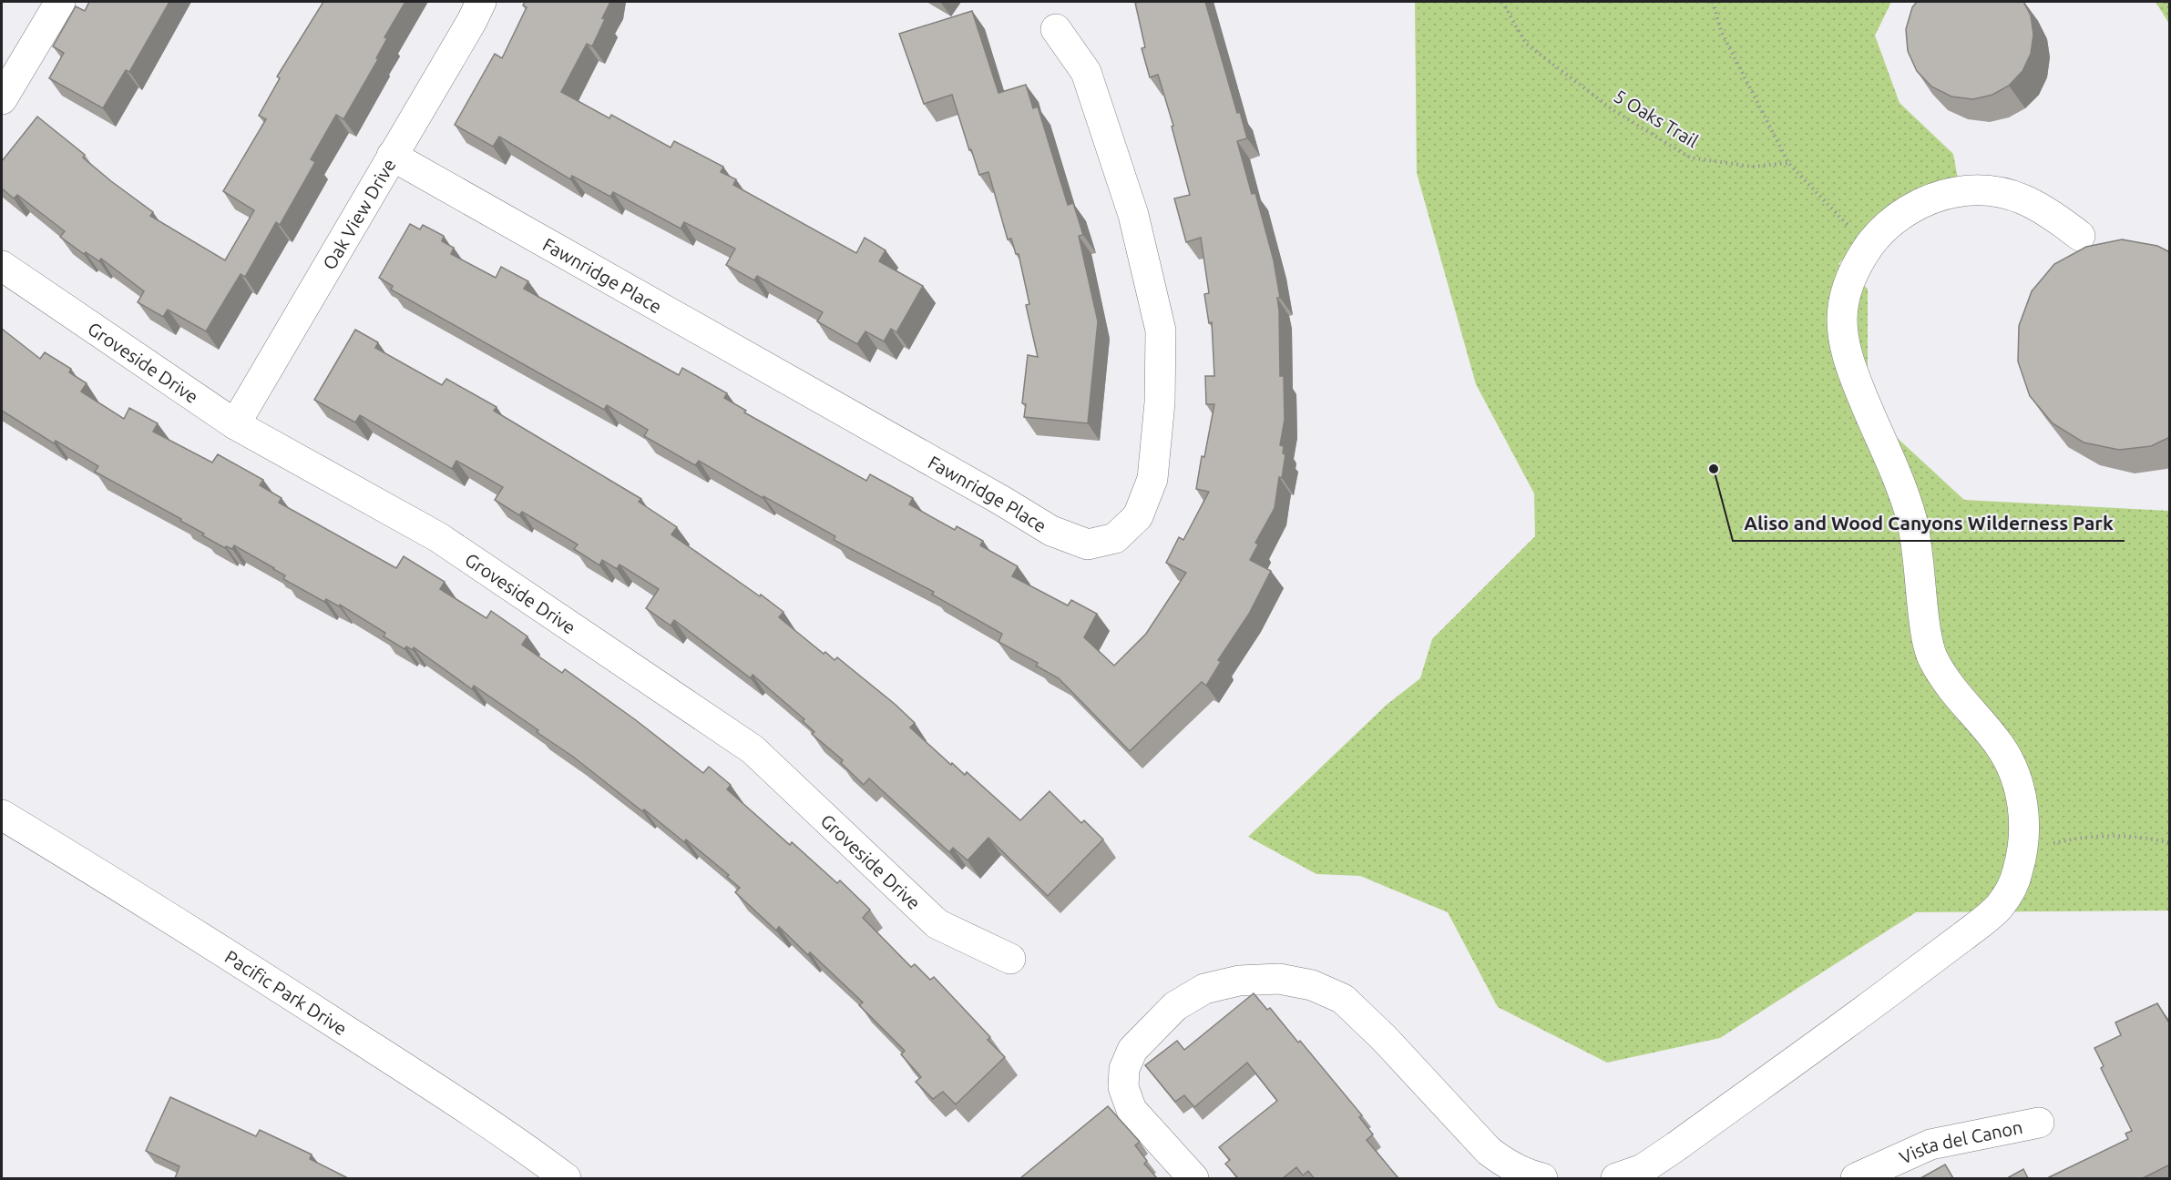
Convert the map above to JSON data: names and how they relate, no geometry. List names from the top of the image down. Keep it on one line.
{"streets":{"street":["Oak View Drive","Fawnridge Place","Groveside Drive","Pacific Park Drive","Vista del Canon"],"path":["5 Oaks Trail"]},"crossings":[["Oak View Drive","Fawnridge Place"],["Oak View Drive","Groveside Drive"]],"places":["Aliso and Wood Canyons Wilderness Park"]}
